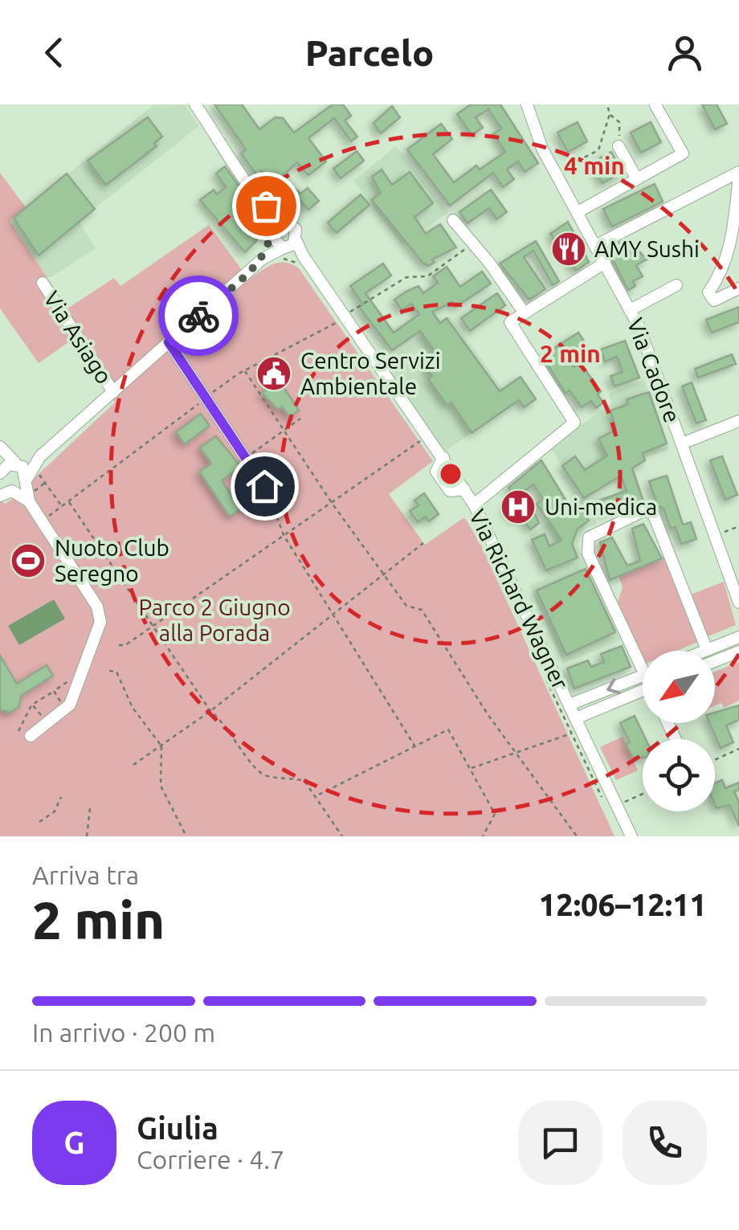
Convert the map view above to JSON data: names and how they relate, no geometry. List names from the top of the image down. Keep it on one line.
{"streets":{"street":["Via Asiago","Via Cadore","Via Richard Wagner"]},"parks":["Parco 2 Giugno alla Porada"],"places":{"restaurant":["AMY Sushi"],"public building":["Centro Servizi Ambientale"],"hospital":["Uni-medica"],"sports":["Nuoto Club Seregno"]},"north":"bottom left","page":{"header":"Parcelo","heading":["2 min","Arriva tra","12:06–12:11"],"panel":["Giulia","Corriere · 4.7"],"bar":"In arrivo · 200 m","round":"G"},"rings":["4 min","2 min"]}
